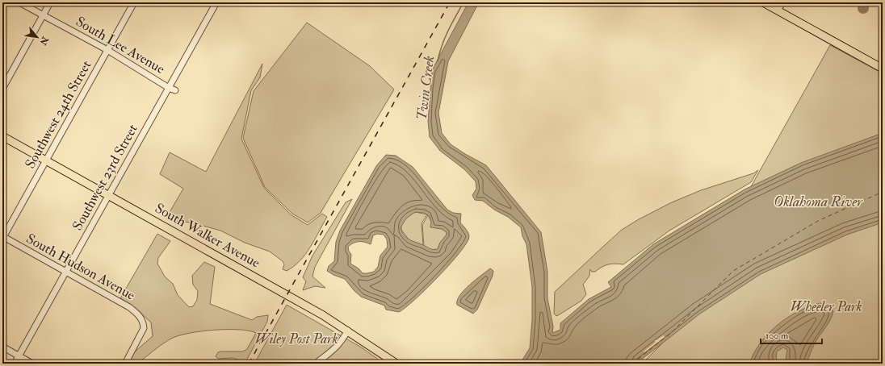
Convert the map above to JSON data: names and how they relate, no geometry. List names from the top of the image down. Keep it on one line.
{"streets":{"main road":["South Walker Avenue"],"street":["South Lee Avenue","Southwest 24th Street","Southwest 23rd Street","South Hudson Avenue"]},"crossings":[["South Lee Avenue","Southwest 24th Street"],["South Lee Avenue","Southwest 23rd Street"],["Southwest 24th Street","South Walker Avenue"],["Southwest 24th Street","South Hudson Avenue"],["Southwest 23rd Street","South Walker Avenue"],["Southwest 23rd Street","South Hudson Avenue"]],"water":["Twin Creek","Oklahoma River"],"parks":["Wheeler Park","Wiley Post Park"],"scale_bar":"100 m","north":"bottom right"}
